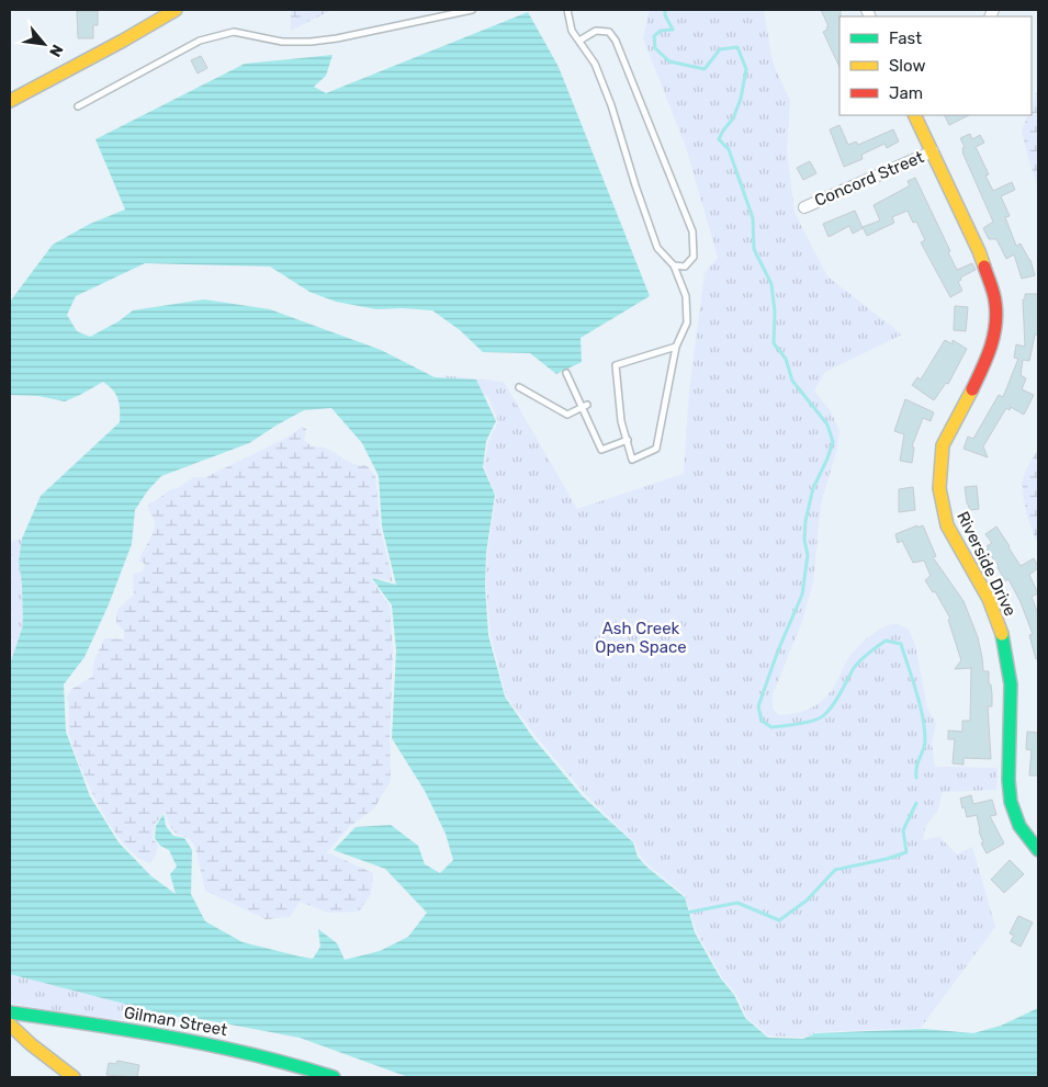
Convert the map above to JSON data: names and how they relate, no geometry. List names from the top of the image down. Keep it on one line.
{"streets":{"street":["Concord Street","Riverside Drive","Gilman Street"]},"crossings":[["Concord Street","Riverside Drive"]],"parks":["Ash Creek Open Space"],"legend":["Fast","Slow","Jam"],"north":"bottom right"}
